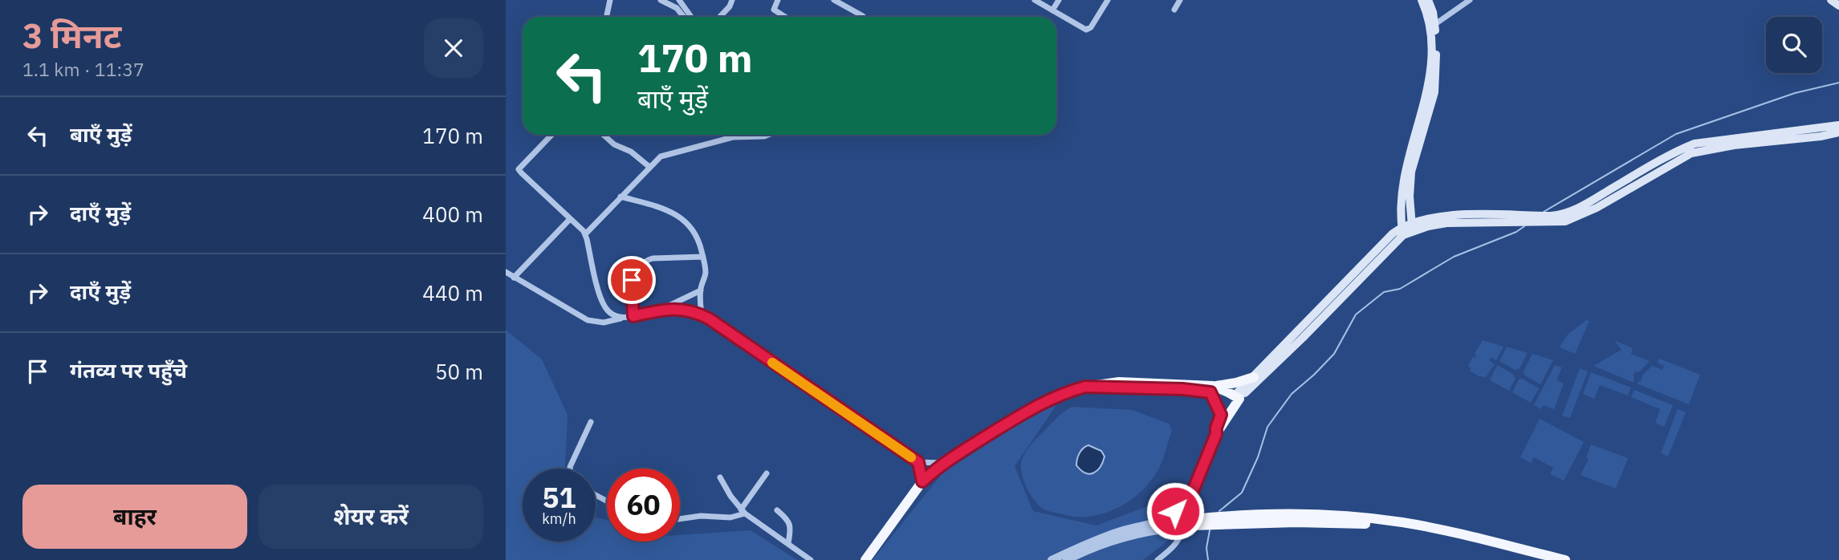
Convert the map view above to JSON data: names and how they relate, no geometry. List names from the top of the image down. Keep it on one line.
{"page":{"heading":["3 मिनट","1.1 km · 11:37"],"turn":["170 m","बाएँ मुड़ें"],"list":[{"name":"बाएँ मुड़ें","value":"170 m"},{"name":"दाएँ मुड़ें","value":"400 m"},{"name":"दाएँ मुड़ें","value":"440 m"},{"name":"गंतव्य पर पहुँचे","value":"50 m"}],"speed":"51 km/h","limit":"60","buttons":["बाहर","शेयर करें"]}}
